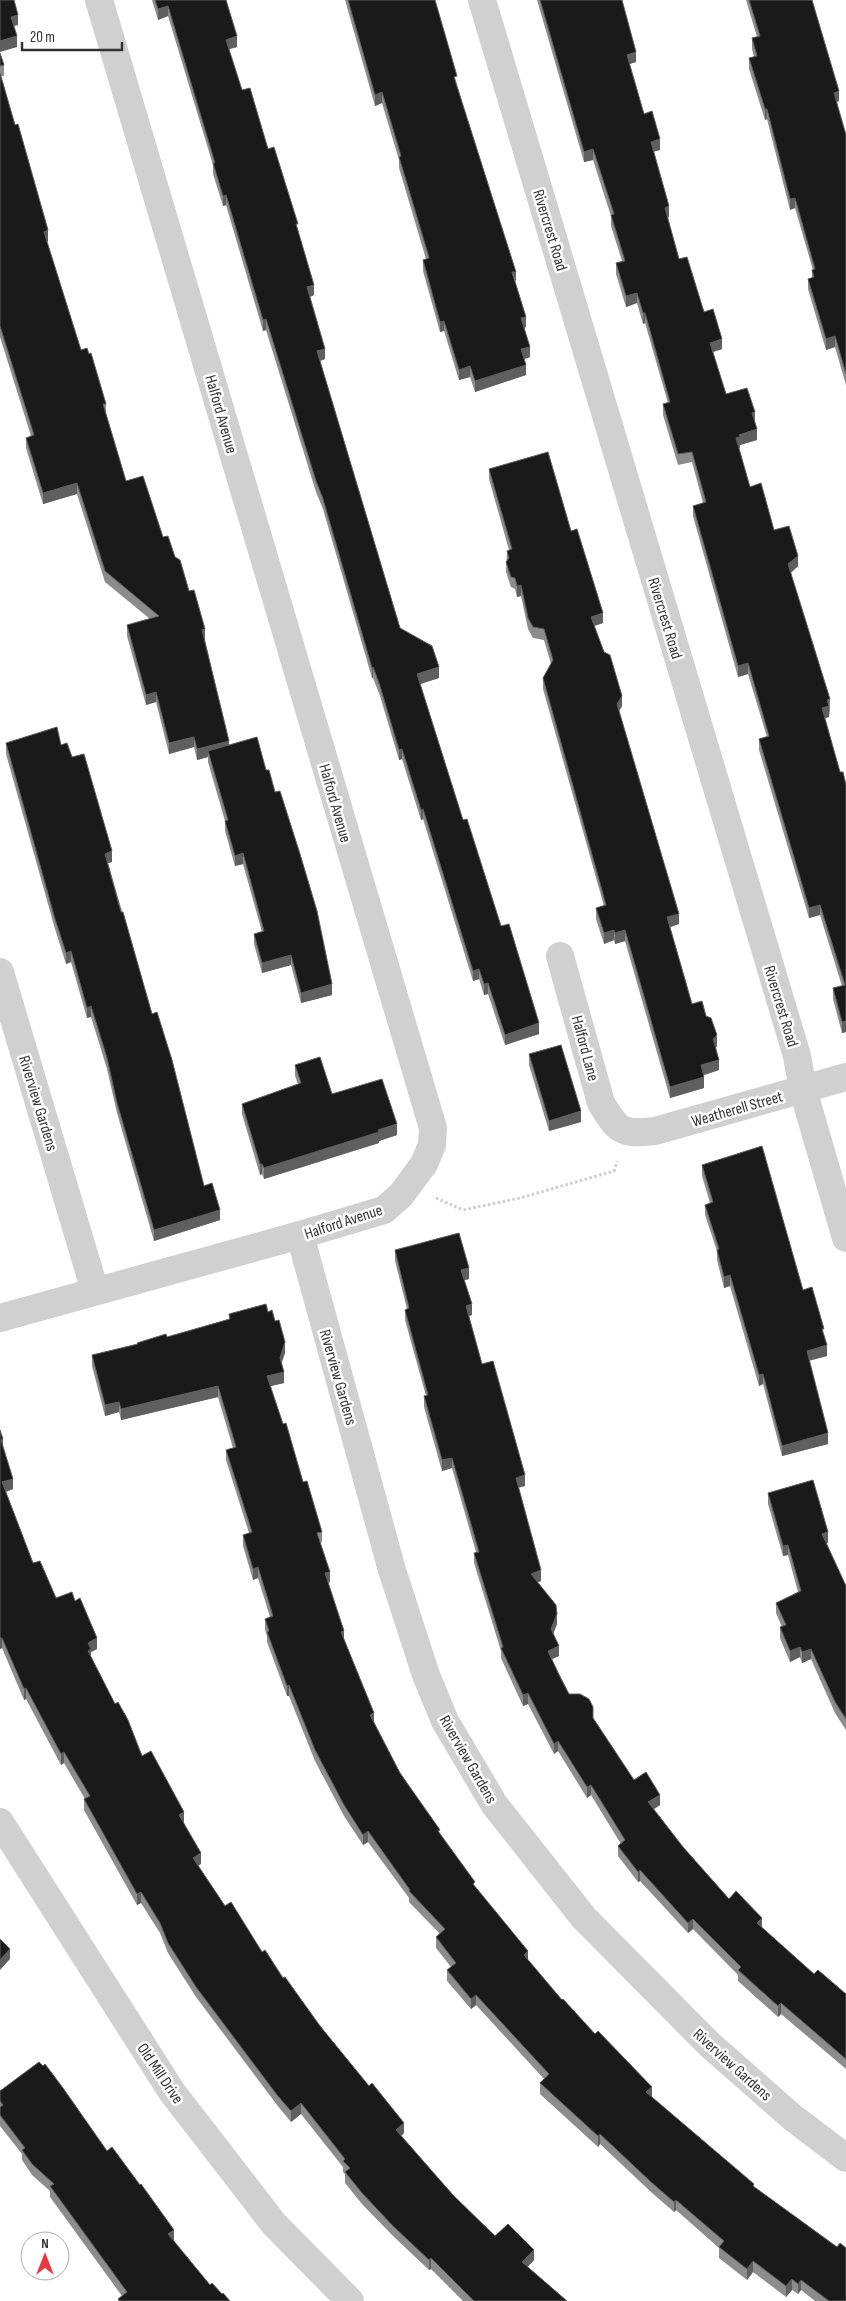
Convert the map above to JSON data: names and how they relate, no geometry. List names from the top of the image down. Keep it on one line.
{"streets":{"street":["Rivercrest Road","Halford Avenue","Halford Lane","Riverview Gardens","Weatherell Street","Old Mill Drive"]},"crossings":[["Rivercrest Road","Weatherell Street"],["Halford Avenue","Riverview Gardens"],["Halford Lane","Weatherell Street"]],"scale_bar":"20 m","north":"top"}
